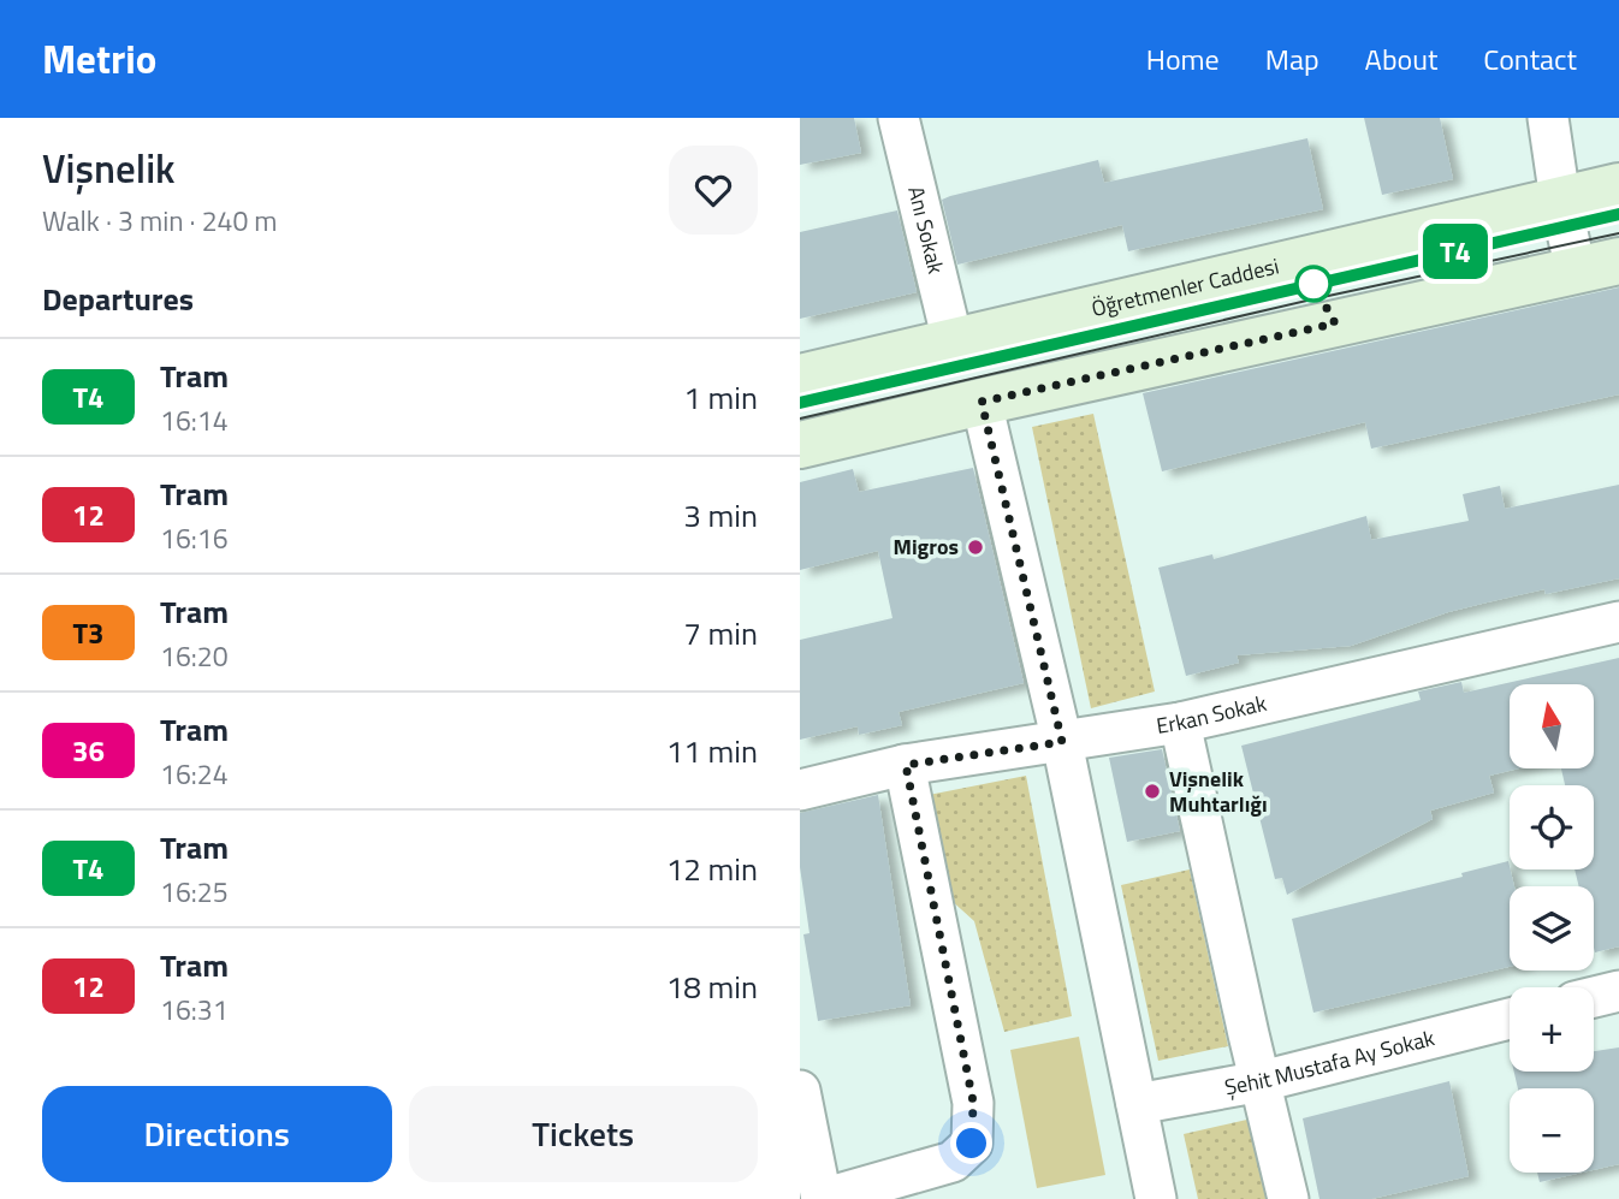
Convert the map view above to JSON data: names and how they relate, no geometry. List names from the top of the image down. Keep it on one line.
{"streets":{"main road":["Öğretmenler Caddesi"],"street":["Anı Sokak","Erkan Sokak","Şehit Mustafa Ay Sokak"]},"crossings":[["Anı Sokak","Öğretmenler Caddesi"]],"places":["Migros","Vişnelik Muhtarlığı"],"lines":["tram line T4"],"north":"top","page":{"header":"Metrio","nav":["Home","Map","About","Contact"],"heading":[["Vişnelik","Walk · 3 min · 240 m"],"Departures"],"on_map":"T4","list":[{"mark":"T4","name":"Tram","note":"16:14","value":"1 min"},{"mark":"12","name":"Tram","note":"16:16","value":"3 min"},{"mark":"T3","name":"Tram","note":"16:20","value":"7 min"},{"mark":"36","name":"Tram","note":"16:24","value":"11 min"},{"mark":"T4","name":"Tram","note":"16:25","value":"12 min"},{"mark":"12","name":"Tram","note":"16:31","value":"18 min"}],"map_buttons":["+","−"],"buttons":["Directions","Tickets"]}}
